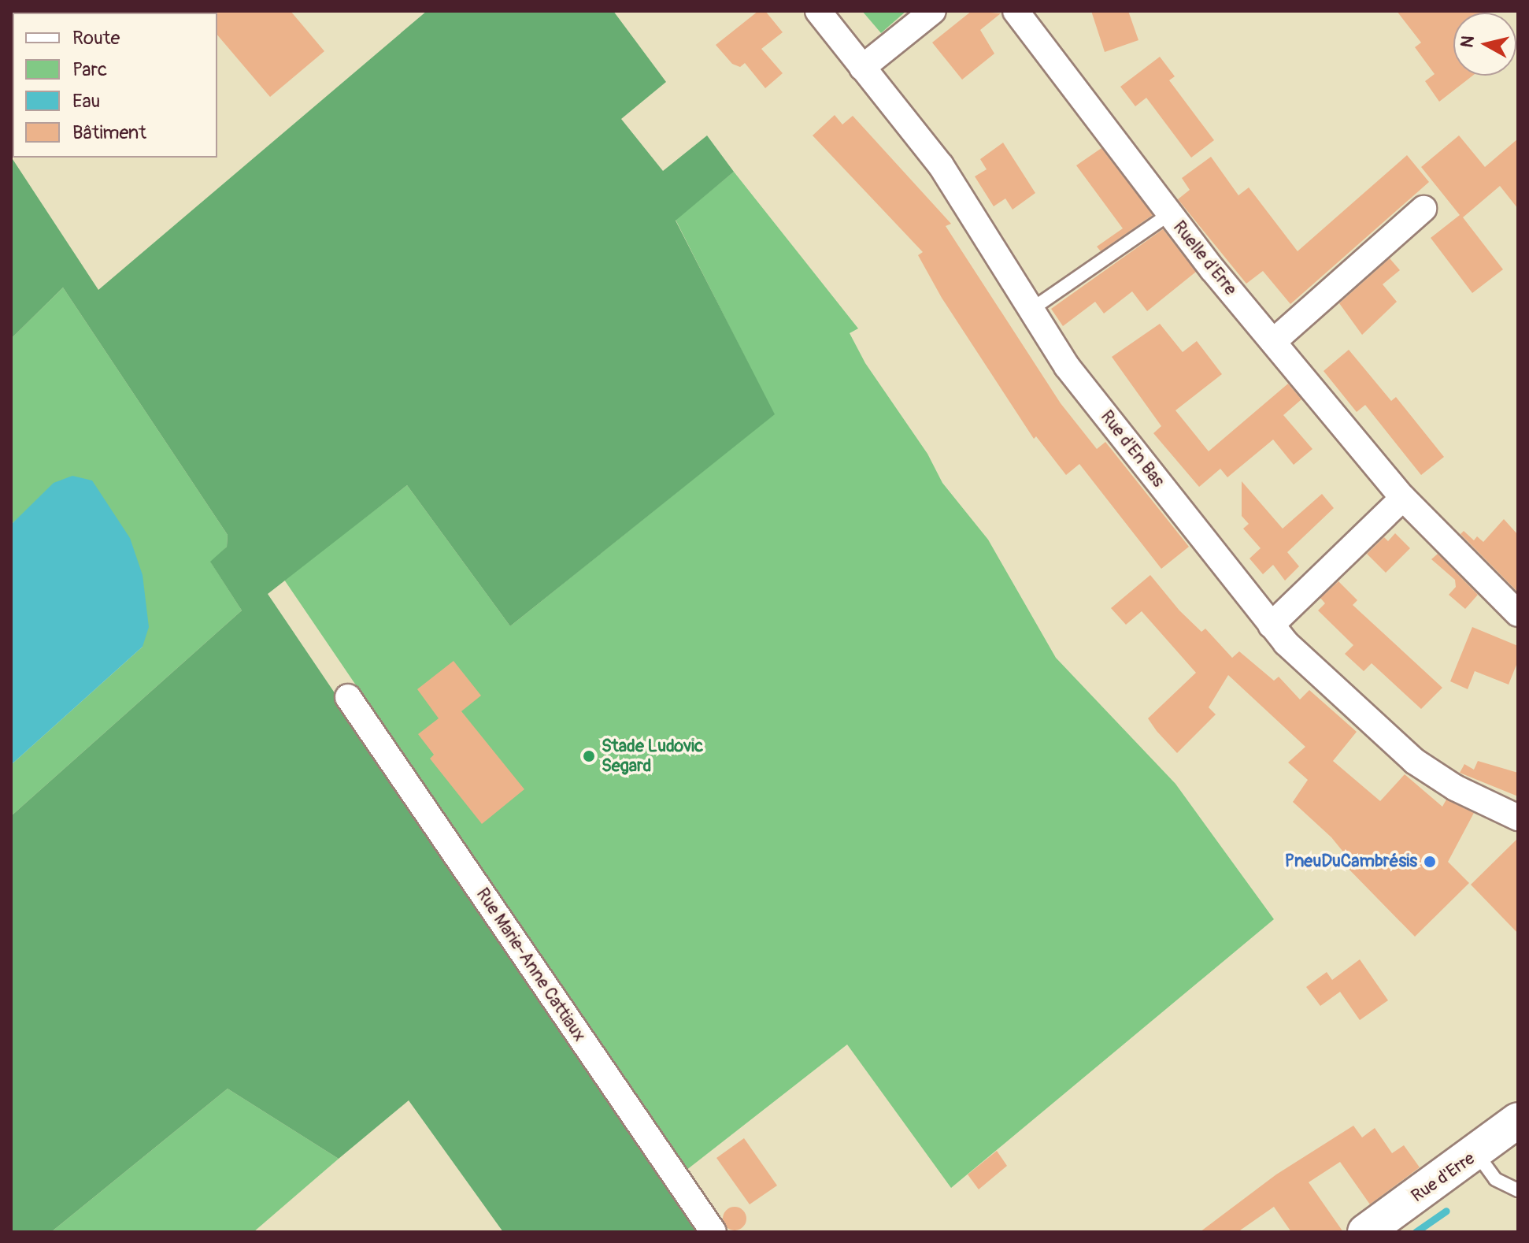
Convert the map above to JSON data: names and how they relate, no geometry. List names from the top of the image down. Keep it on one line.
{"streets":{"street":["Ruelle d'Erre","Rue d'En Bas","Rue Marie-Anne Cattiaux","Rue d'Erre"]},"places":["Stade Ludovic Segard","PneuDuCambrésis"],"legend":["Route","Parc","Eau","Bâtiment"],"north":"left"}
